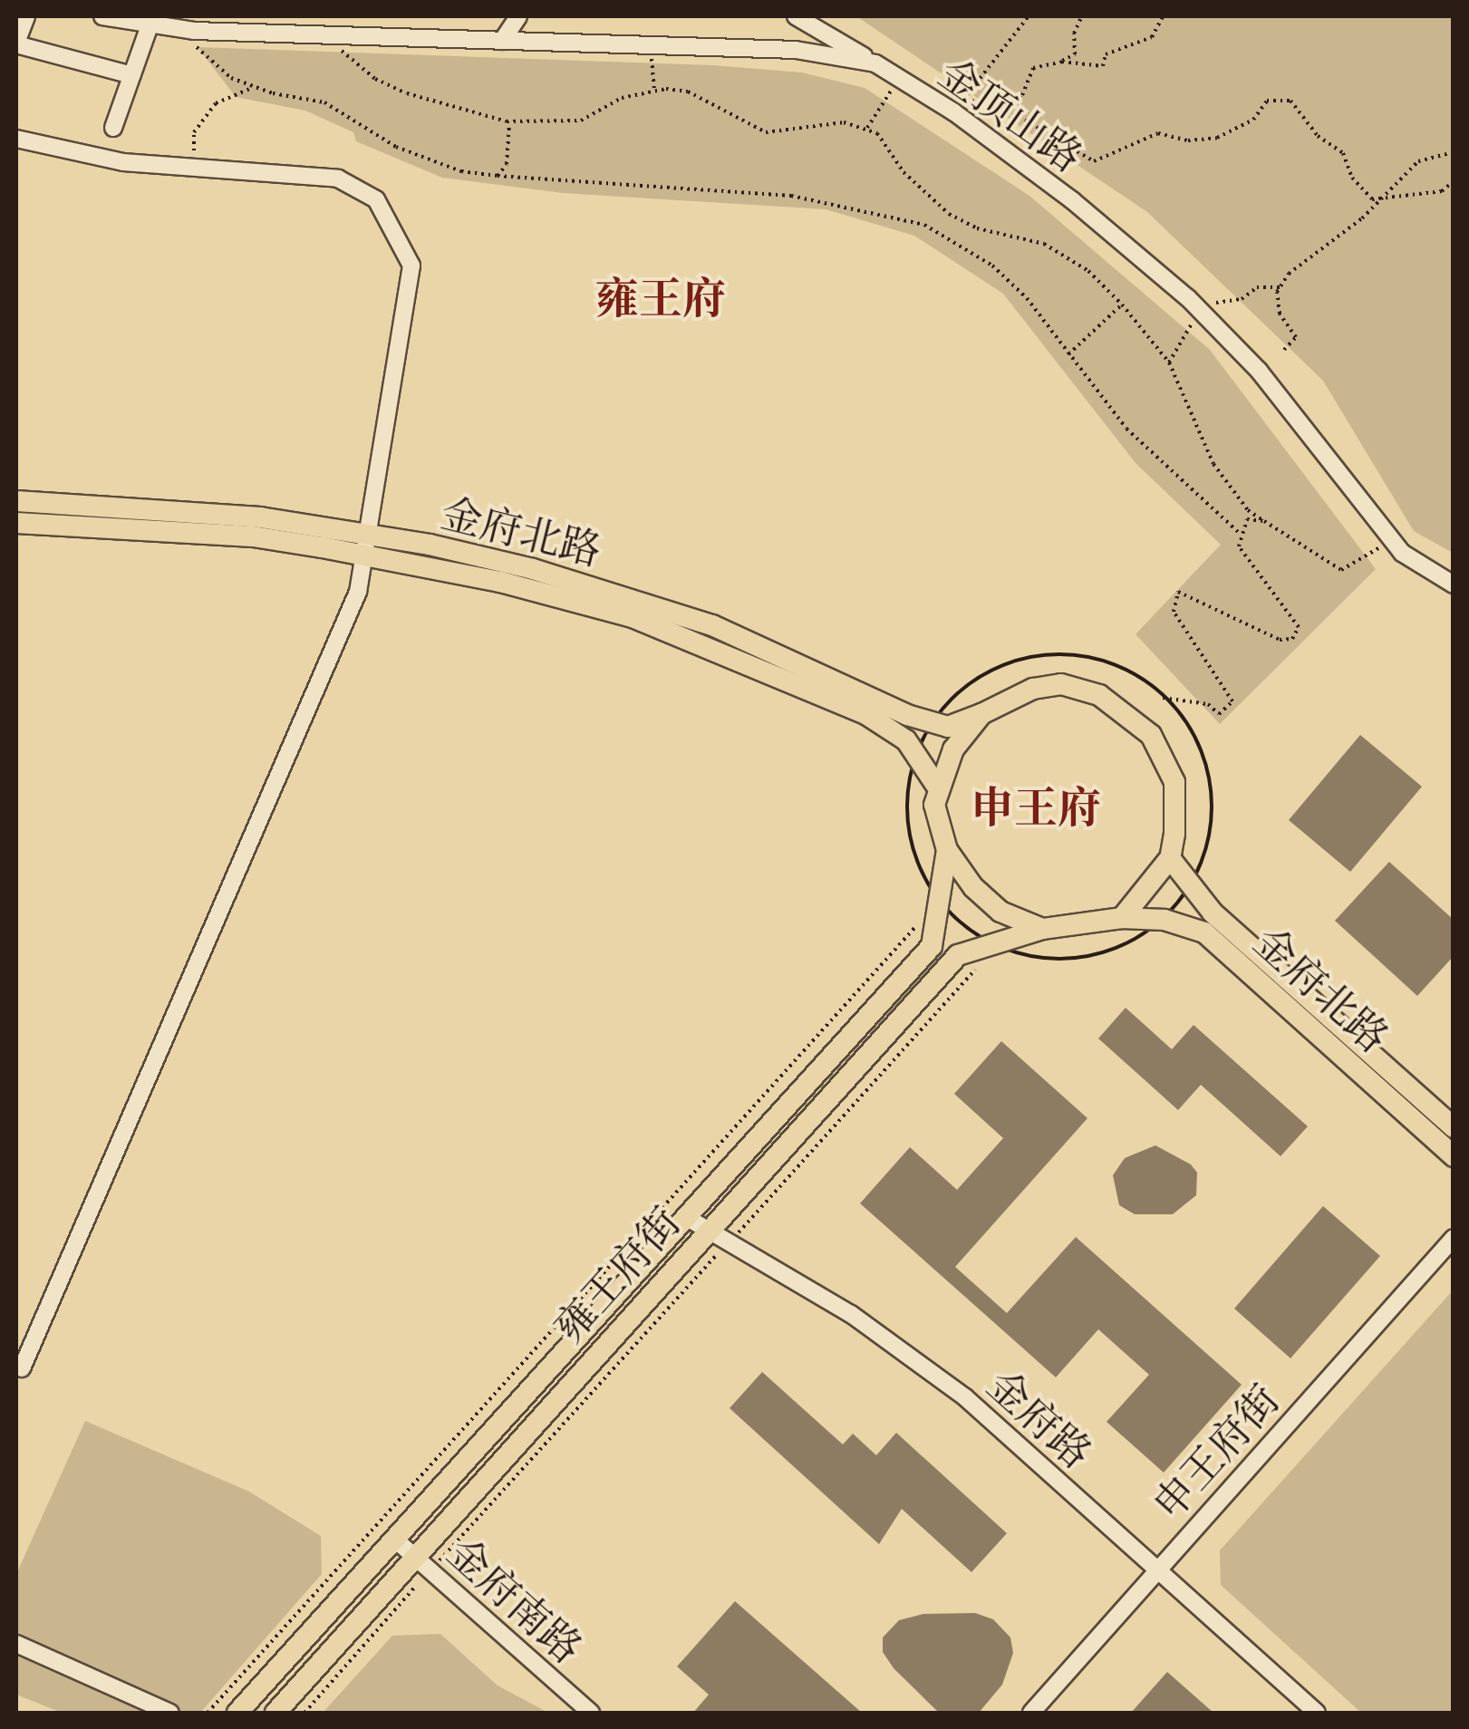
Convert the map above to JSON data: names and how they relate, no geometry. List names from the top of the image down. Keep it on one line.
{"streets":{"main road":["金府北路","雍王府街"],"street":["金顶山路","金府路","申王府街","金府南路"]},"crossings":[["金府北路","雍王府街"],["雍王府街","金府路"],["雍王府街","金府南路"],["金府路","申王府街"]],"districts":["雍王府","申王府"]}
